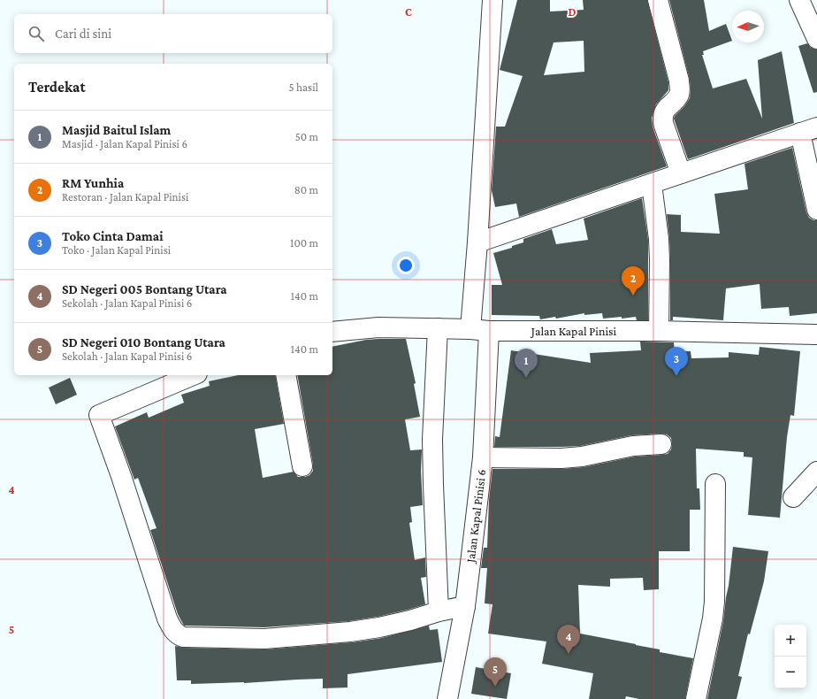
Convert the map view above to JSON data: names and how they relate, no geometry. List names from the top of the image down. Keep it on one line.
{"streets":{"street":["Jalan Kapal Pinisi","Jalan Kapal Pinisi 6"]},"crossings":[["Jalan Kapal Pinisi","Jalan Kapal Pinisi 6"]],"north":"left","page":{"search":"Cari di sini","heading":["Terdekat","5 hasil"],"list":[{"mark":"1","name":"Masjid Baitul Islam","note":"Masjid · Jalan Kapal Pinisi 6","value":"50 m"},{"mark":"2","name":"RM Yunhia","note":"Restoran · Jalan Kapal Pinisi","value":"80 m"},{"mark":"3","name":"Toko Cinta Damai","note":"Toko · Jalan Kapal Pinisi","value":"100 m"},{"mark":"4","name":"SD Negeri 005 Bontang Utara","note":"Sekolah · Jalan Kapal Pinisi 6","value":"140 m"},{"mark":"5","name":"SD Negeri 010 Bontang Utara","note":"Sekolah · Jalan Kapal Pinisi 6","value":"140 m"}],"pins":["2","3","1","4","5"],"map_buttons":["+","−"]},"grid":{"columns":["C","D"],"rows":["4","5"]}}
